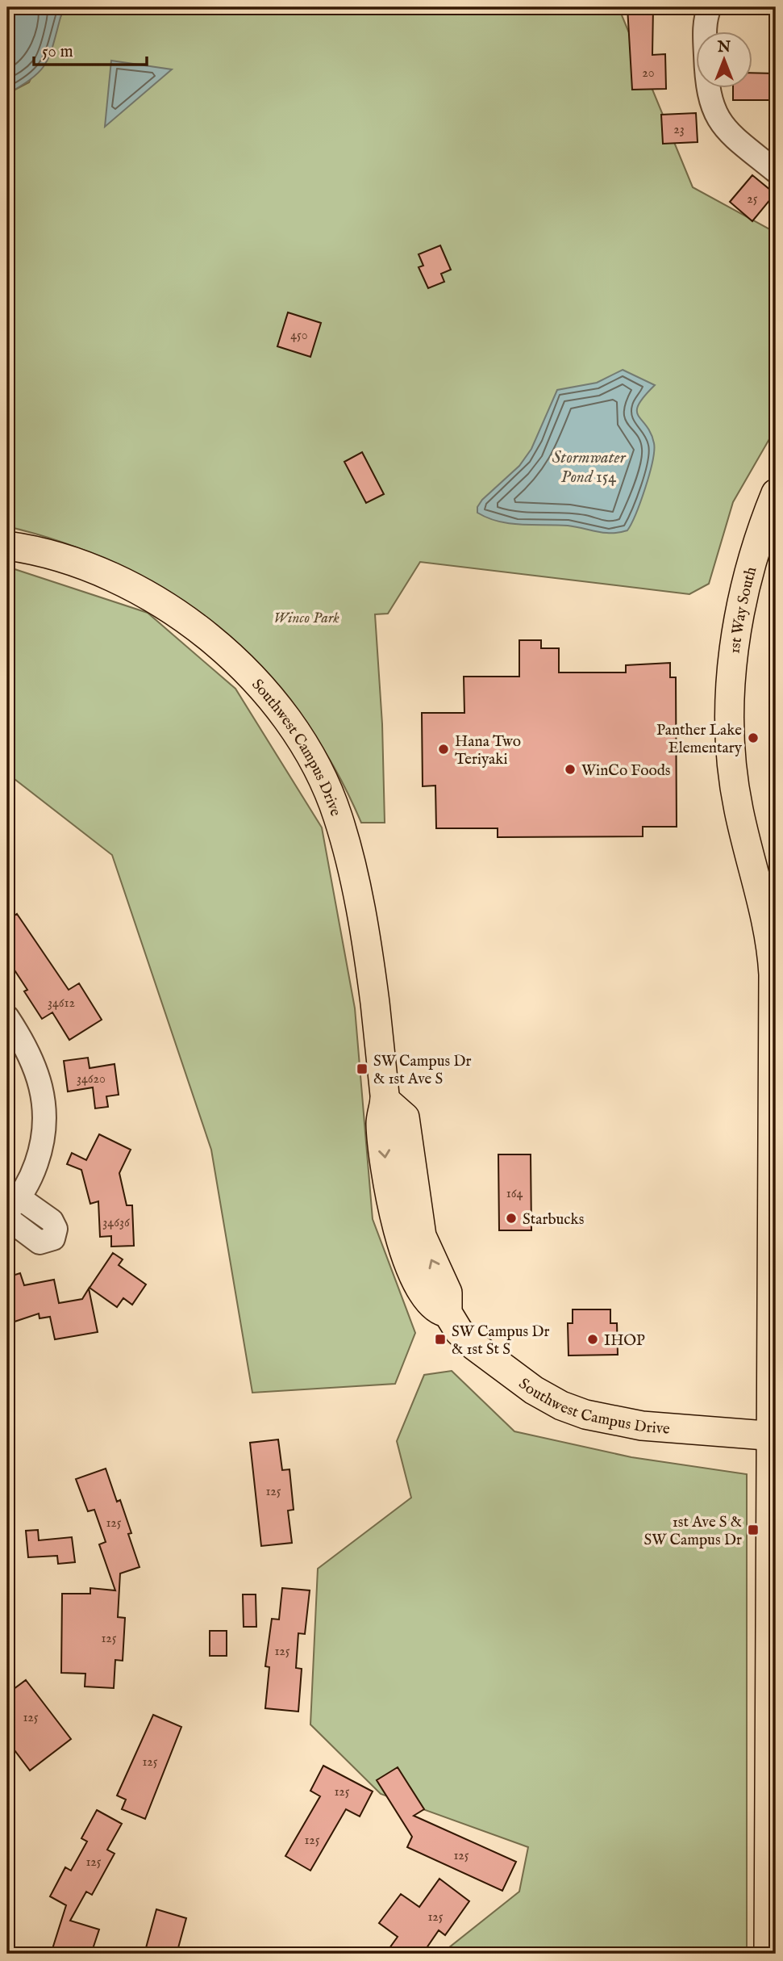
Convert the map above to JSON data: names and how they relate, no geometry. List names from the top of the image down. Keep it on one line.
{"streets":{"main road":["1st Way South","Southwest Campus Drive"]},"crossings":[["1st Way South","Southwest Campus Drive"]],"water":["Stormwater Pond 154"],"parks":["Winco Park"],"places":{"other":["Panther Lake Elementary","Hana Two Teriyaki","WinCo Foods","Starbucks","IHOP"],"transit":["SW Campus Dr & 1st Ave S","SW Campus Dr & 1st St S","1st Ave S & SW Campus Dr"]},"house_numbers":["20","23","25","450","34612","34620","164","34636","125","125","125","125","125","125","125","125","125","125","125"],"scale_bar":"50 m","north":"top"}
